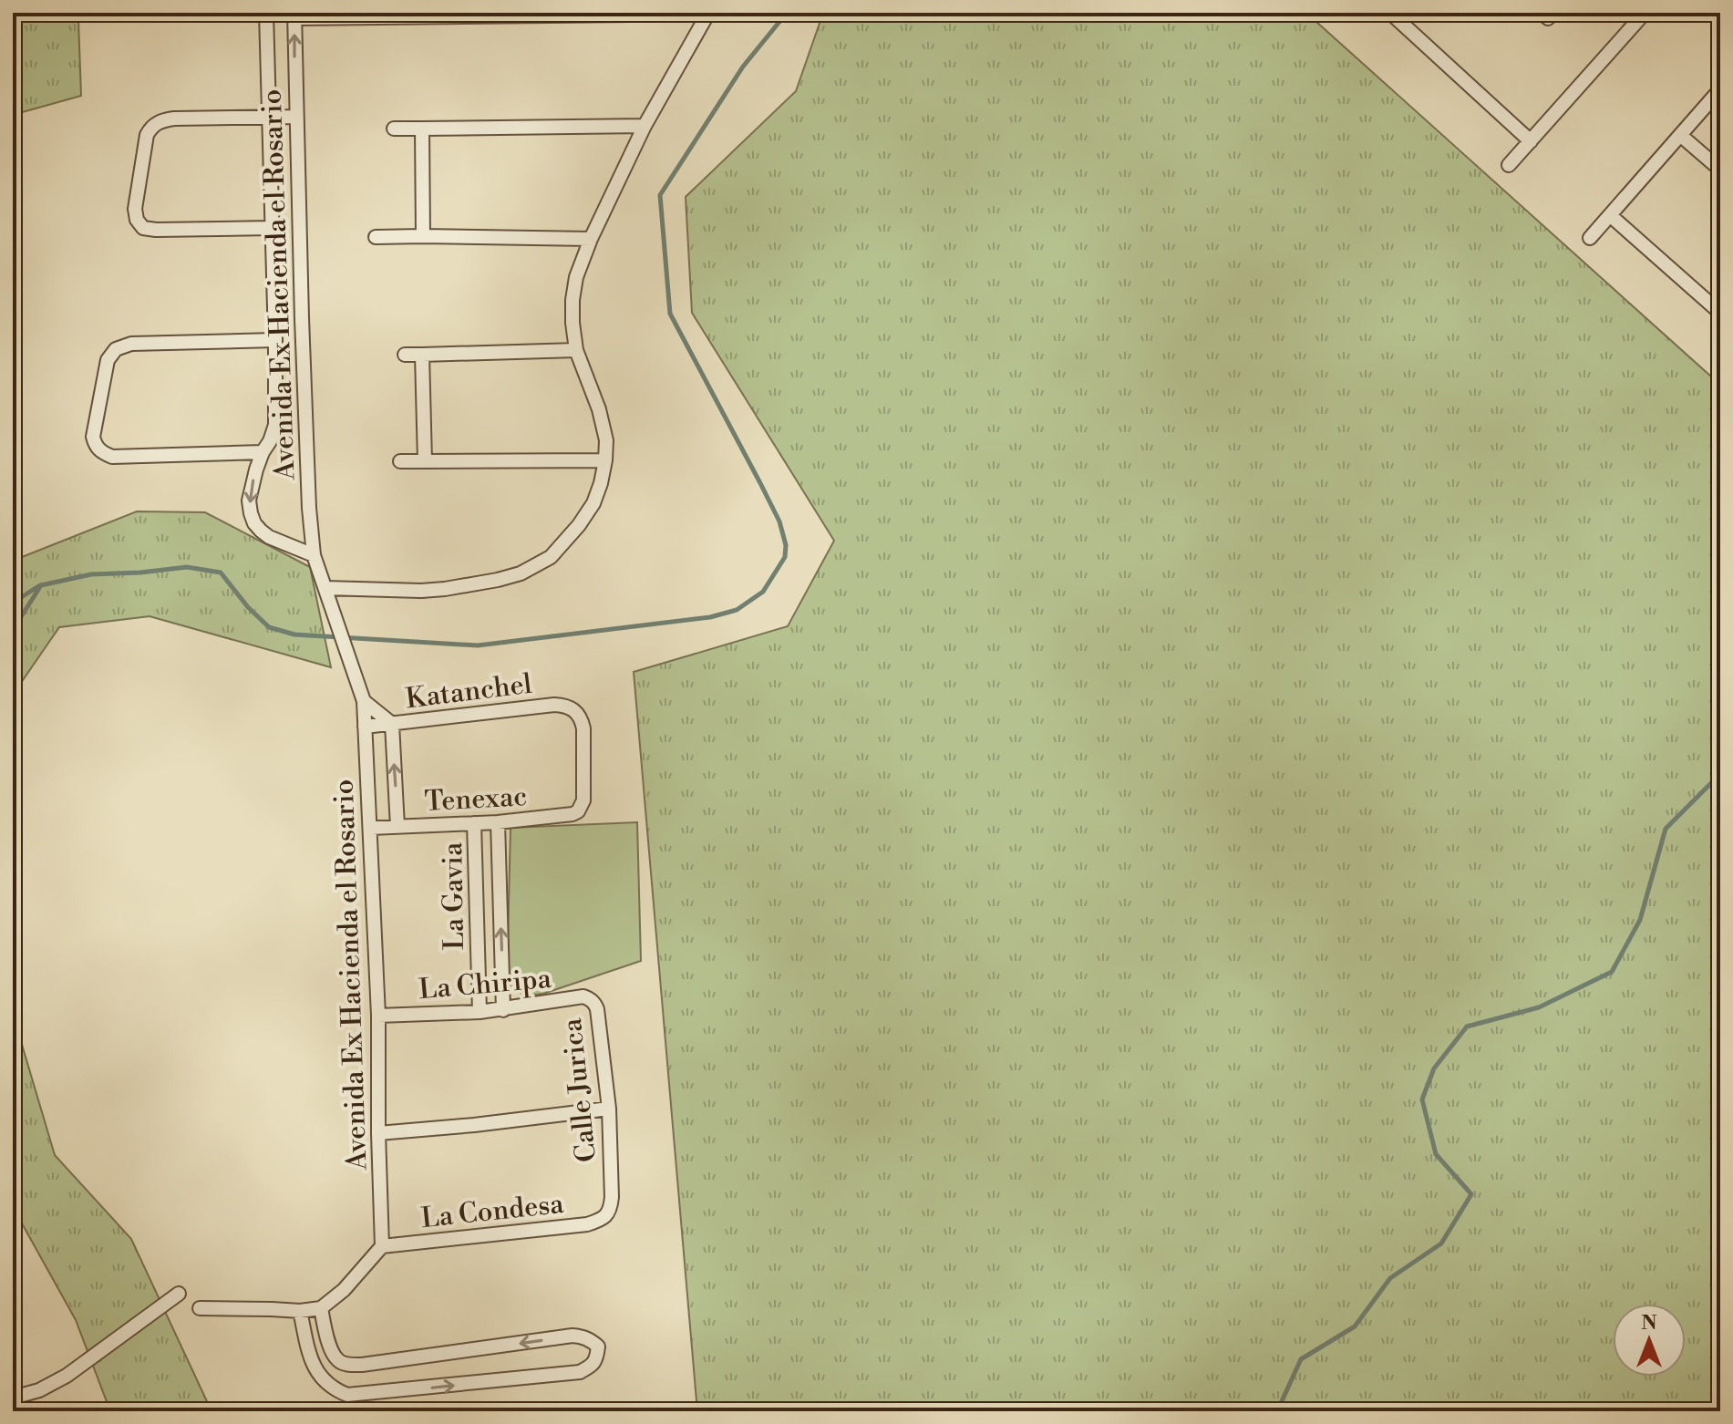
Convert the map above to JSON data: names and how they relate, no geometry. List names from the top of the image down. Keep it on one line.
{"streets":{"street":["Avenida Ex Hacienda el Rosario","Katanchel","Tenexac","La Gavia","La Chiripa","Calle Jurica","La Condesa"]},"crossings":[["Avenida Ex Hacienda el Rosario","Katanchel"],["Avenida Ex Hacienda el Rosario","Tenexac"],["Avenida Ex Hacienda el Rosario","La Chiripa"],["Avenida Ex Hacienda el Rosario","La Condesa"],["Katanchel","Tenexac"],["Tenexac","La Gavia"],["La Gavia","La Chiripa"],["La Chiripa","Calle Jurica"],["Calle Jurica","La Condesa"]],"north":"top"}
